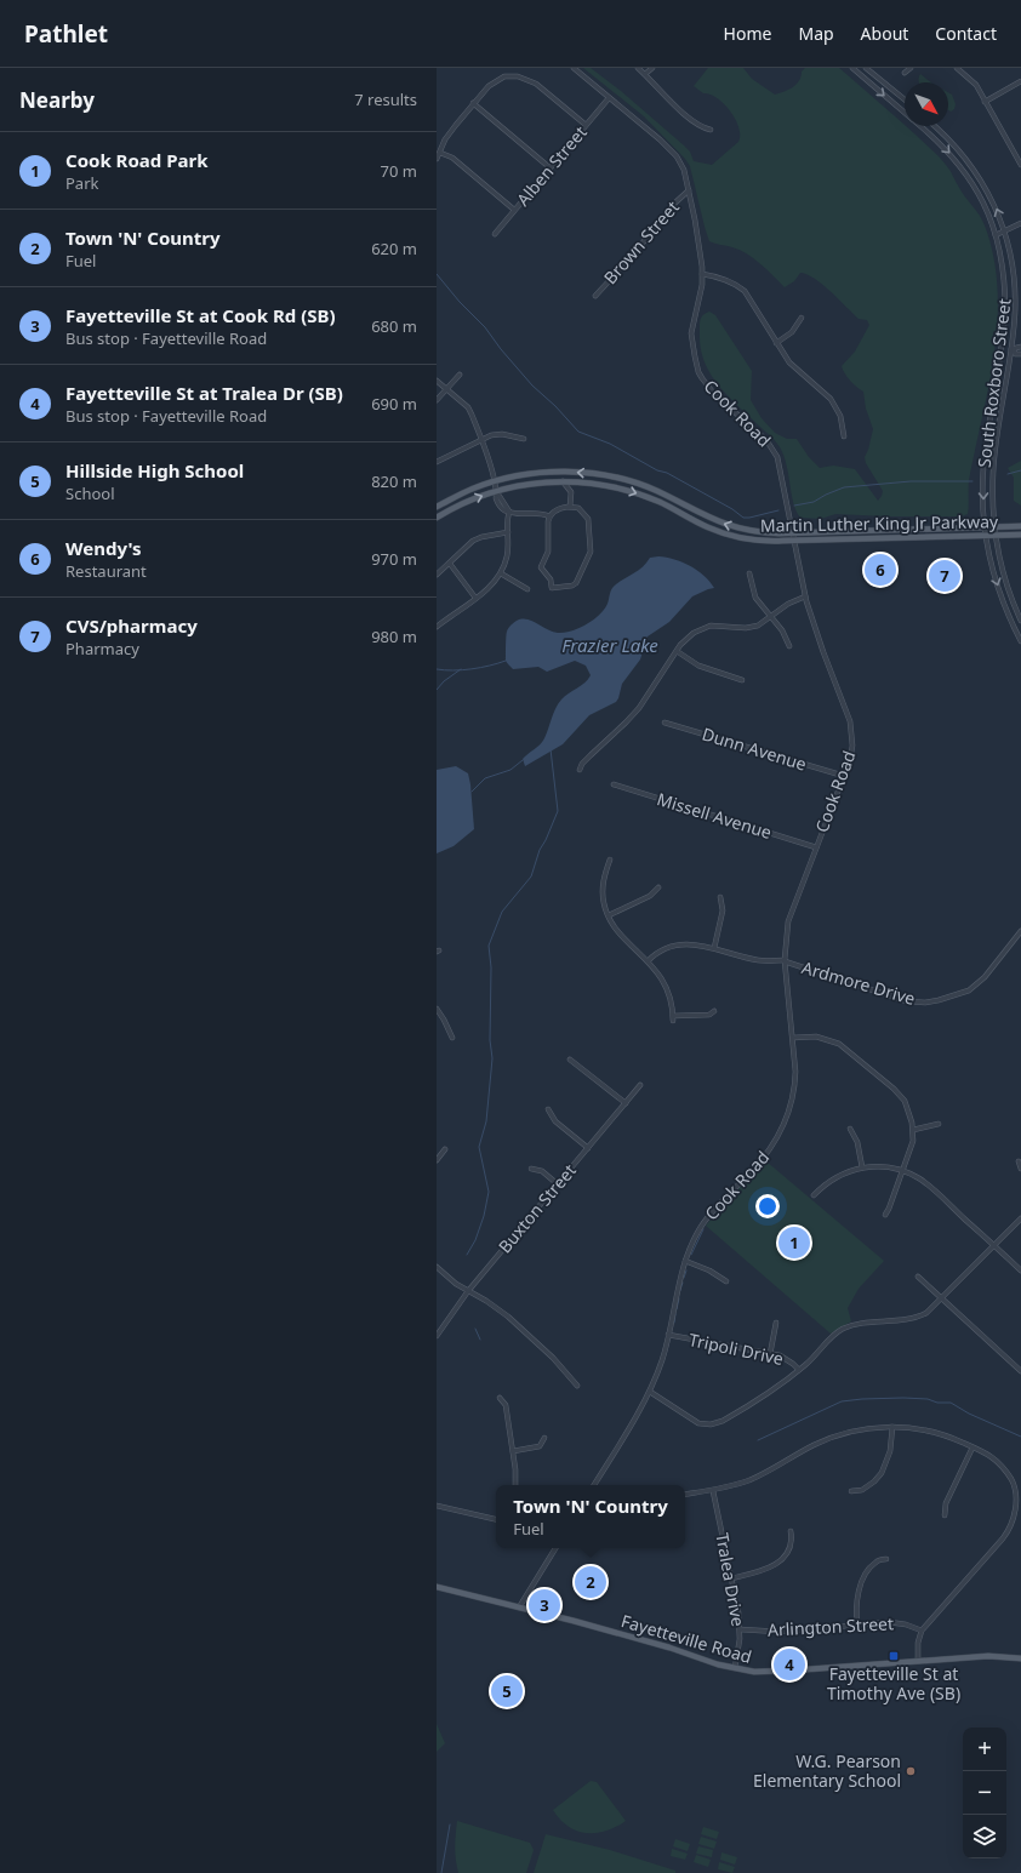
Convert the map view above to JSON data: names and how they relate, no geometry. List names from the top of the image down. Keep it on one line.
{"streets":{"main road":["Martin Luther King Jr Parkway","Fayetteville Road"],"street":["Alben Street","Brown Street","South Roxboro Street","Cook Road","Dunn Avenue","Missell Avenue","Ardmore Drive","Buxton Street","Tripoli Drive","Tralea Drive","Arlington Street"]},"crossings":[["Alben Street","Cook Road"],["Brown Street","Cook Road"],["South Roxboro Street","Martin Luther King Jr Parkway"],["Cook Road","Martin Luther King Jr Parkway"],["Cook Road","Dunn Avenue"],["Cook Road","Missell Avenue"],["Cook Road","Ardmore Drive"],["Cook Road","Tripoli Drive"],["Tralea Drive","Arlington Street"],["Tralea Drive","Fayetteville Road"]],"water":["Frazier Lake"],"places":{"transit":["Fayetteville St at Timothy Ave (SB)"],"other":["W.G. Pearson Elementary School"]},"north":"bottom right","page":{"header":"Pathlet","nav":["Home","Map","About","Contact"],"heading":["Nearby","7 results"],"list":[{"mark":"1","name":"Cook Road Park","note":"Park","value":"70 m"},{"mark":"2","name":"Town 'N' Country","note":"Fuel","value":"620 m"},{"mark":"3","name":"Fayetteville St at Cook Rd (SB)","note":"Bus stop · Fayetteville Road","value":"680 m"},{"mark":"4","name":"Fayetteville St at Tralea Dr (SB)","note":"Bus stop · Fayetteville Road","value":"690 m"},{"mark":"5","name":"Hillside High School","note":"School","value":"820 m"},{"mark":"6","name":"Wendy's","note":"Restaurant","value":"970 m"},{"mark":"7","name":"CVS/pharmacy","note":"Pharmacy","value":"980 m"}],"pins":["6","7","1","2","3","4","5"],"popup":["Town 'N' Country","Fuel"],"map_buttons":["+","−"]}}
